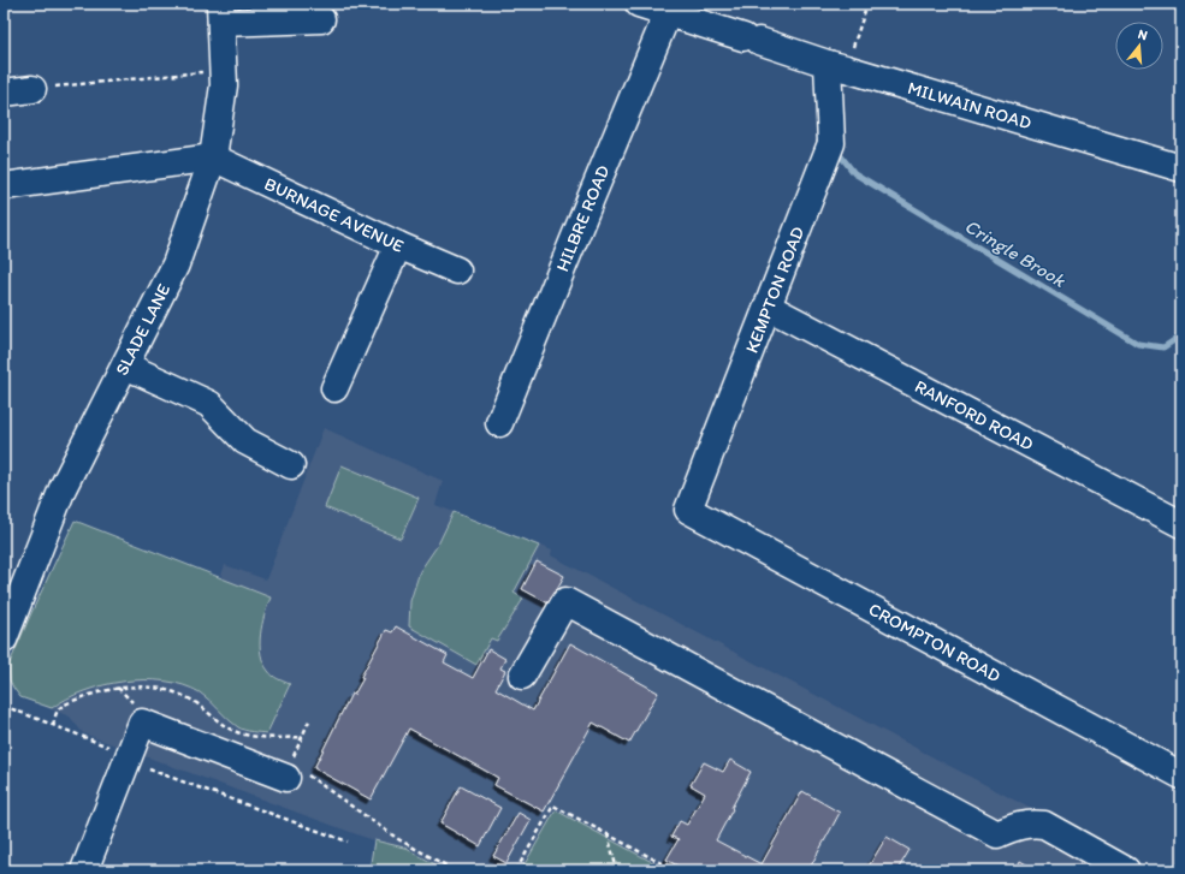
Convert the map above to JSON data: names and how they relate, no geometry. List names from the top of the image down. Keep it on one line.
{"streets":{"street":["MILWAIN ROAD","BURNAGE AVENUE","HILBRE ROAD","KEMPTON ROAD","SLADE LANE","RANFORD ROAD","CROMPTON ROAD"]},"crossings":[["MILWAIN ROAD","HILBRE ROAD"],["MILWAIN ROAD","KEMPTON ROAD"],["BURNAGE AVENUE","SLADE LANE"],["KEMPTON ROAD","RANFORD ROAD"],["KEMPTON ROAD","CROMPTON ROAD"]],"water":["Cringle Brook"],"north":"top"}
